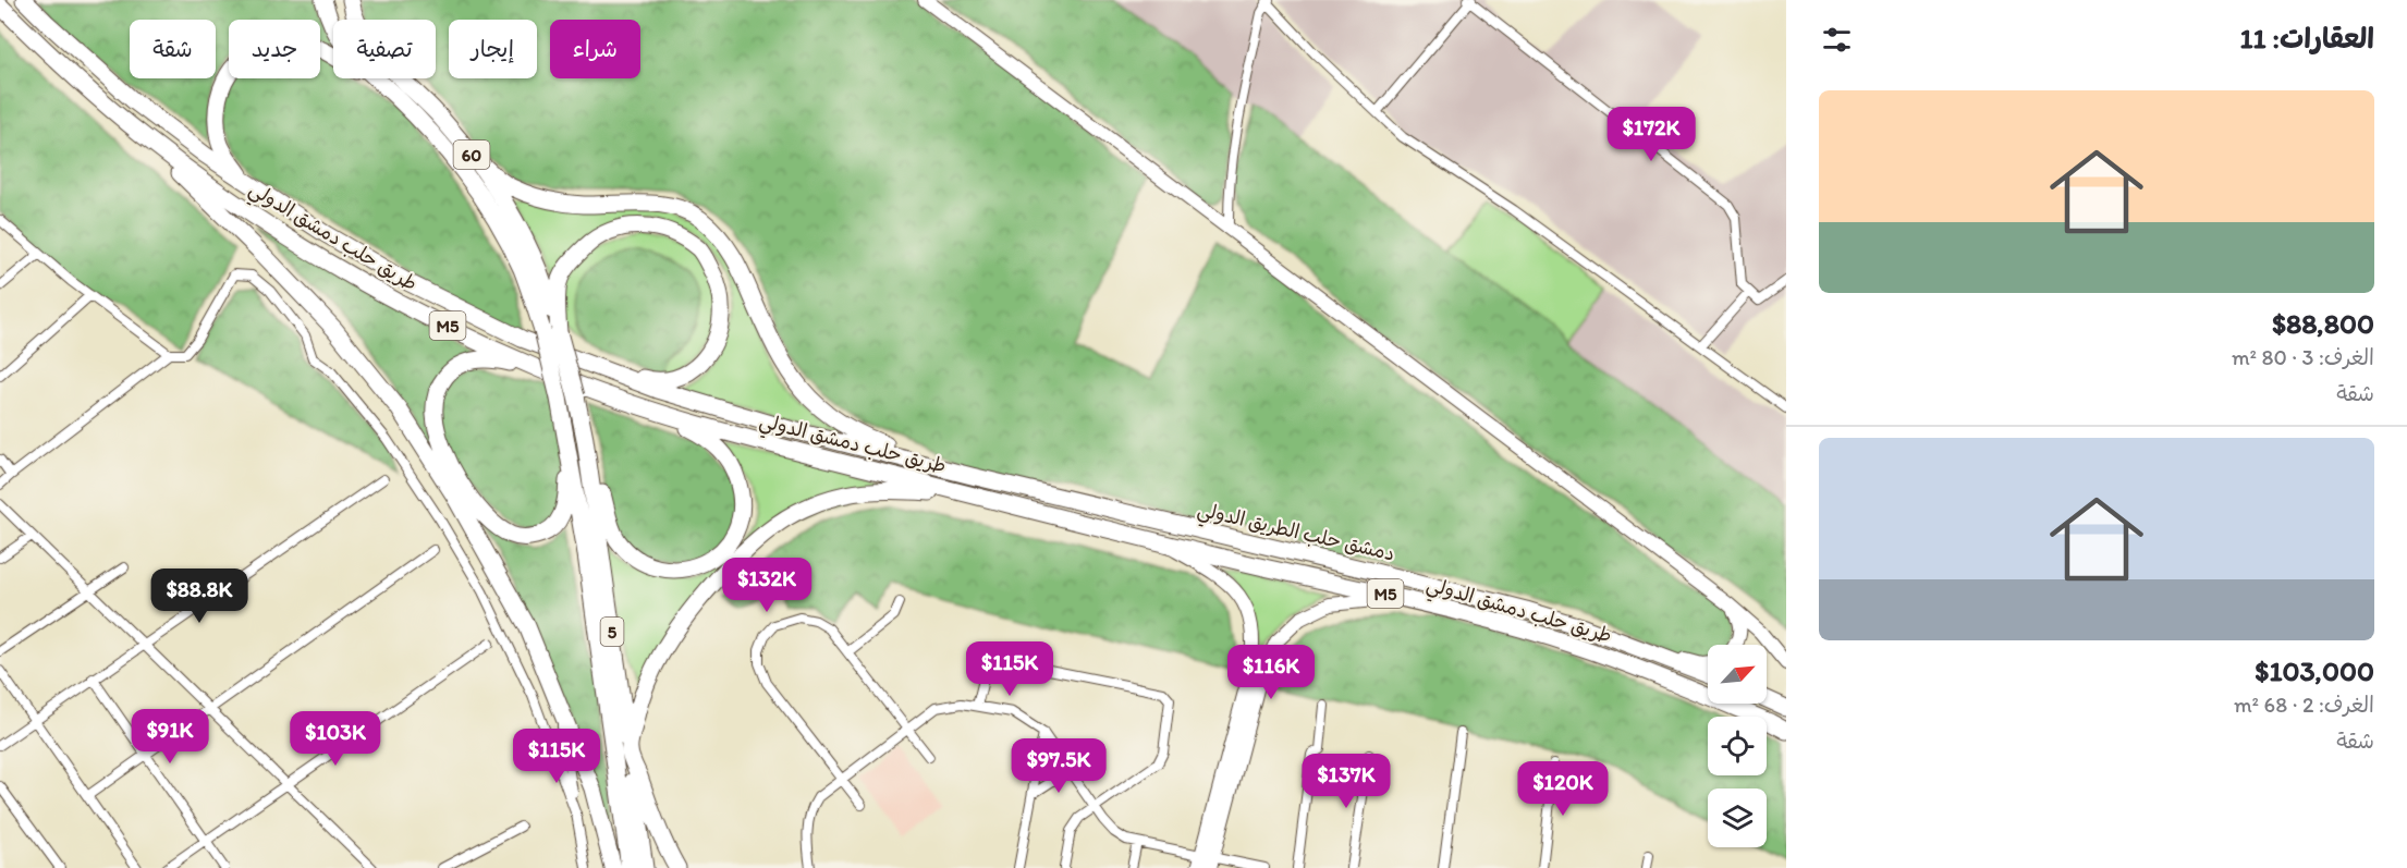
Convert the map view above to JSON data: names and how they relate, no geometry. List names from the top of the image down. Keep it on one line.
{"streets":{"highway":["60","طريق حلب دمشق الدولي","M5","دمشق حلب الطريق الدولي","5"]},"crossings":[["60","5"],["طريق حلب دمشق الدولي","دمشق حلب الطريق الدولي"]],"north":"top right","page":{"heading":"العقارات: 11","chip":["شراء","إيجار","تصفية","جديد","شقة"],"list":[{"name":"$88,800","note":"الغرف: 3 · 80 m² · شقة"},{"name":"$103,000","note":"الغرف: 2 · 68 m² · شقة"}],"price":["$172K","$132K","$88.8K","$115K","$116K","$91K","$103K","$115K","$97.5K","$137K","$120K"]}}
